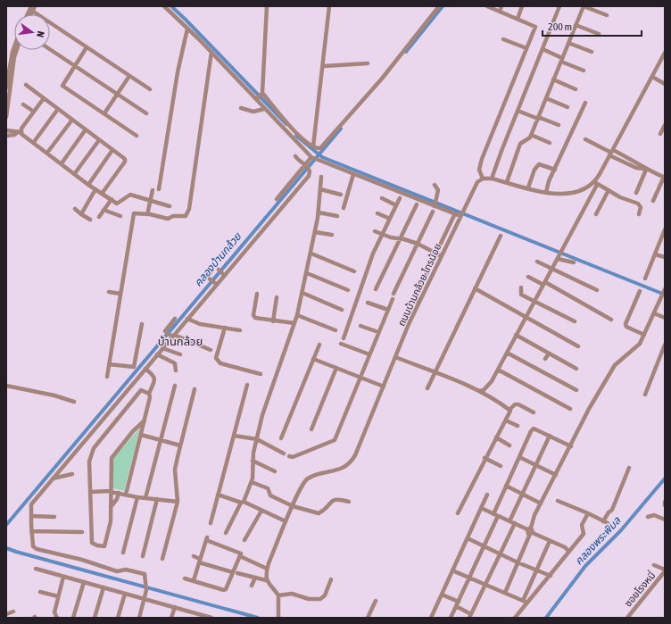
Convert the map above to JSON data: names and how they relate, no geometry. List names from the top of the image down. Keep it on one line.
{"streets":{"street":["ถนนบ้านกล้วย-ไทรน้อย","ซอยโรงหมี่"]},"districts":["บ้านกล้วย"],"water":["คลองบ้านกล้วย","คลองพระพิมล"],"scale_bar":"200 m","north":"right"}
